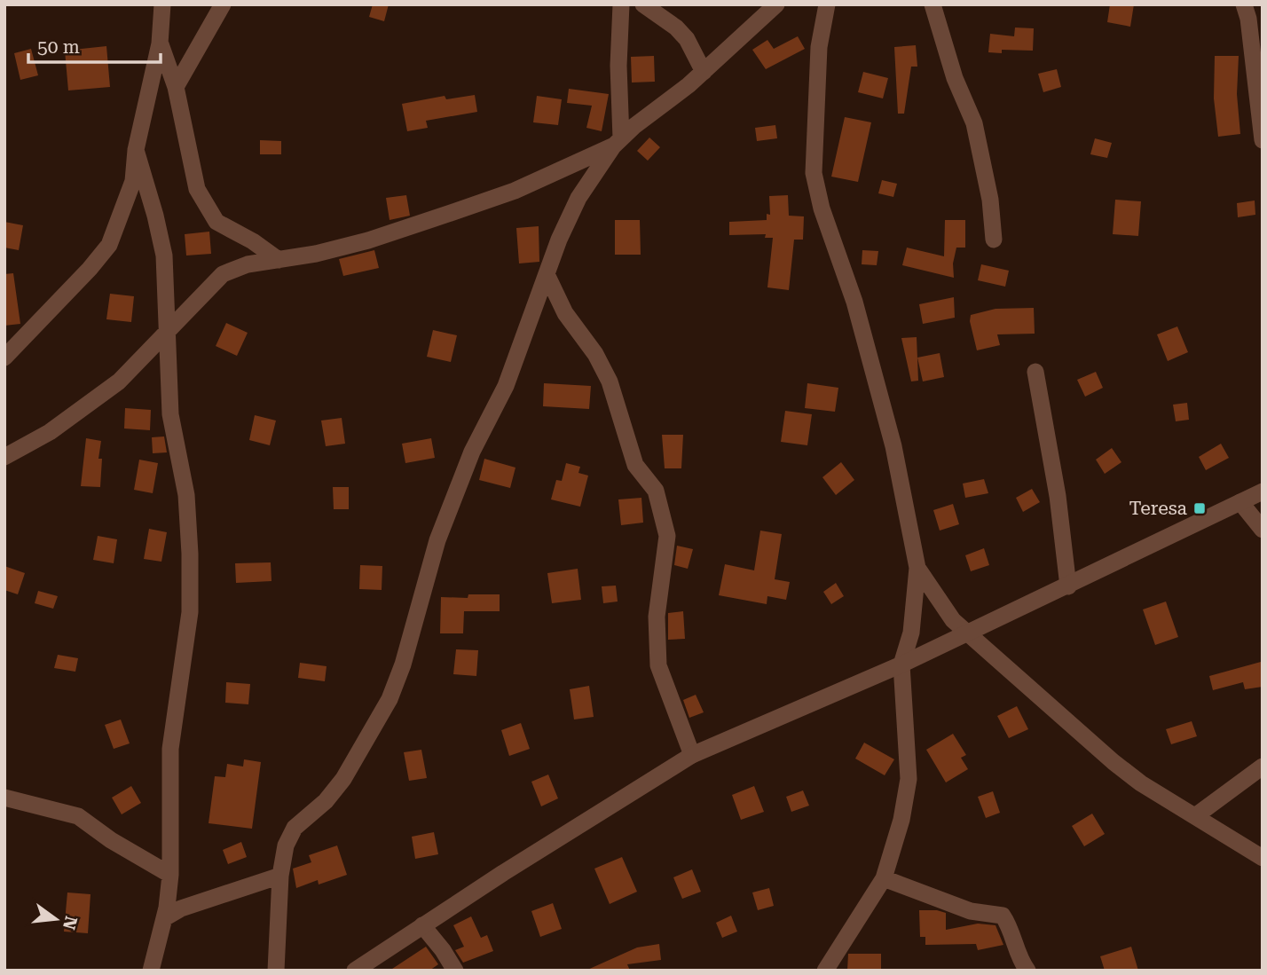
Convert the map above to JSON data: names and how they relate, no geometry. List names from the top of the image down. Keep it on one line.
{"places":{"transit":["Teresa"]},"scale_bar":"50 m","north":"right"}
